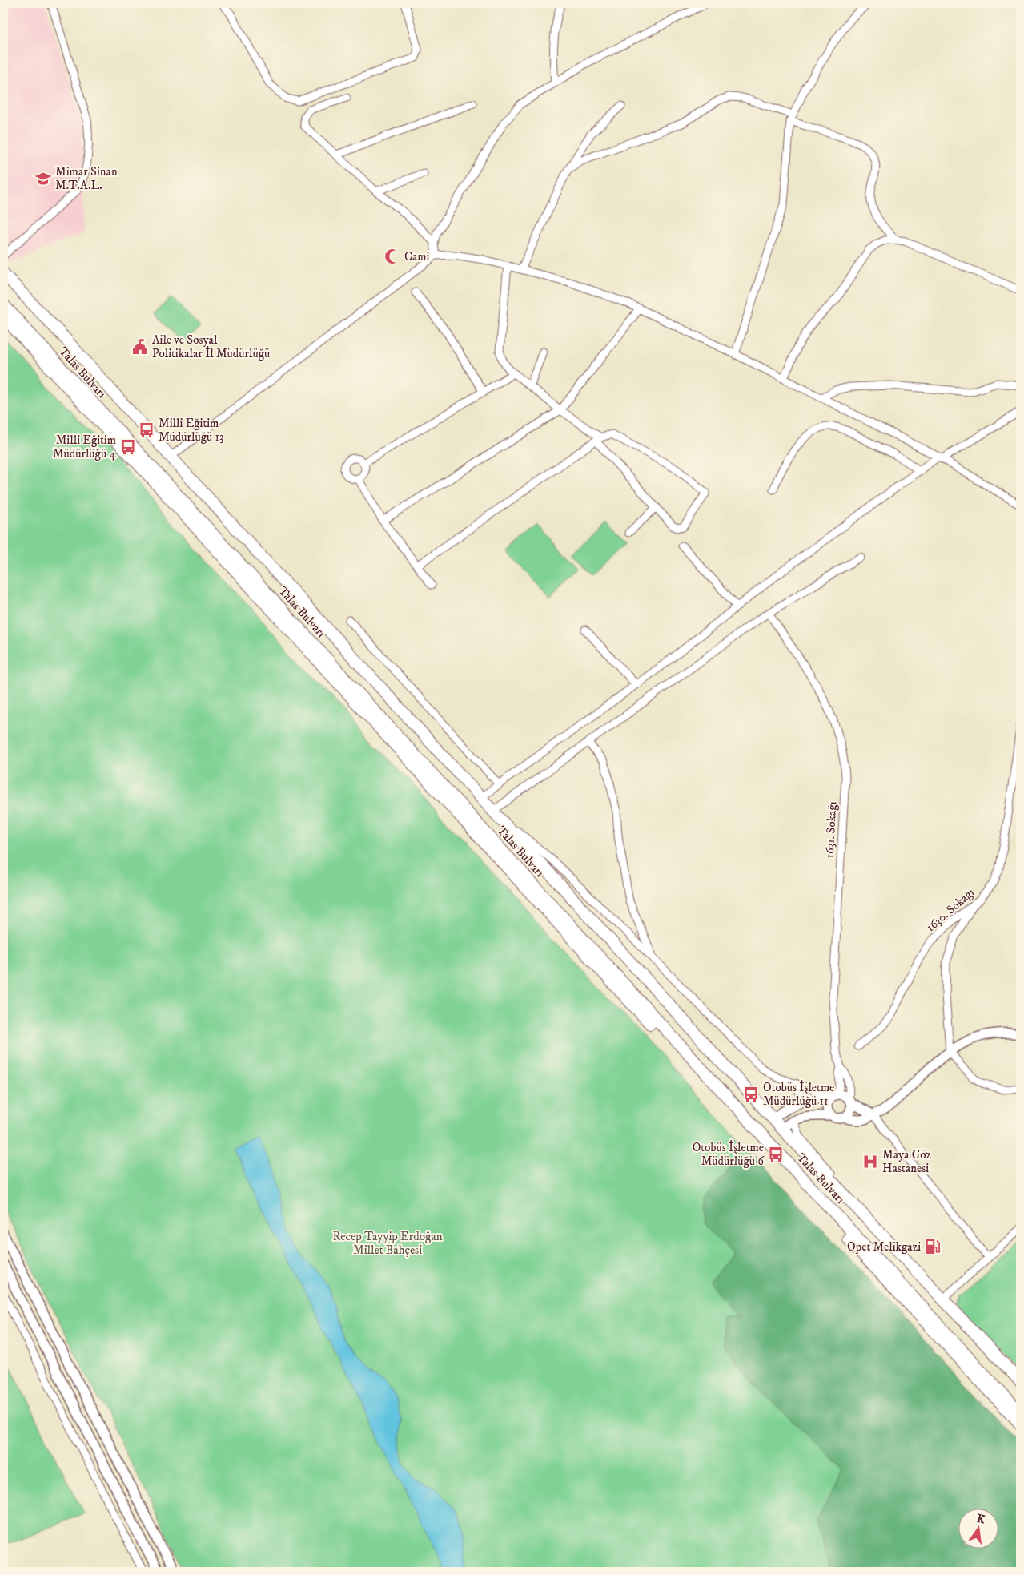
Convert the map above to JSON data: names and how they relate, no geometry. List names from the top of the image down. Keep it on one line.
{"streets":{"main road":["Talas Bulvarı"],"street":["1631. Sokağı","1630. Sokağı"]},"parks":["Recep Tayyip Erdoğan Millet Bahçesi"],"places":{"school or university":["Mimar Sinan M.T.A.L."],"mosque":["Cami"],"public building":["Aile ve Sosyal Politikalar İl Müdürlüğü"],"bus stop":["Milli Eğitim Müdürlüğü 13","Milli Eğitim Müdürlüğü 4","Otobüs İşletme Müdürlüğü 11","Otobüs İşletme Müdürlüğü 6"],"hospital":["Maya Göz Hastanesi"],"fuel station":["Opet Melikgazi"]},"north":"top"}
